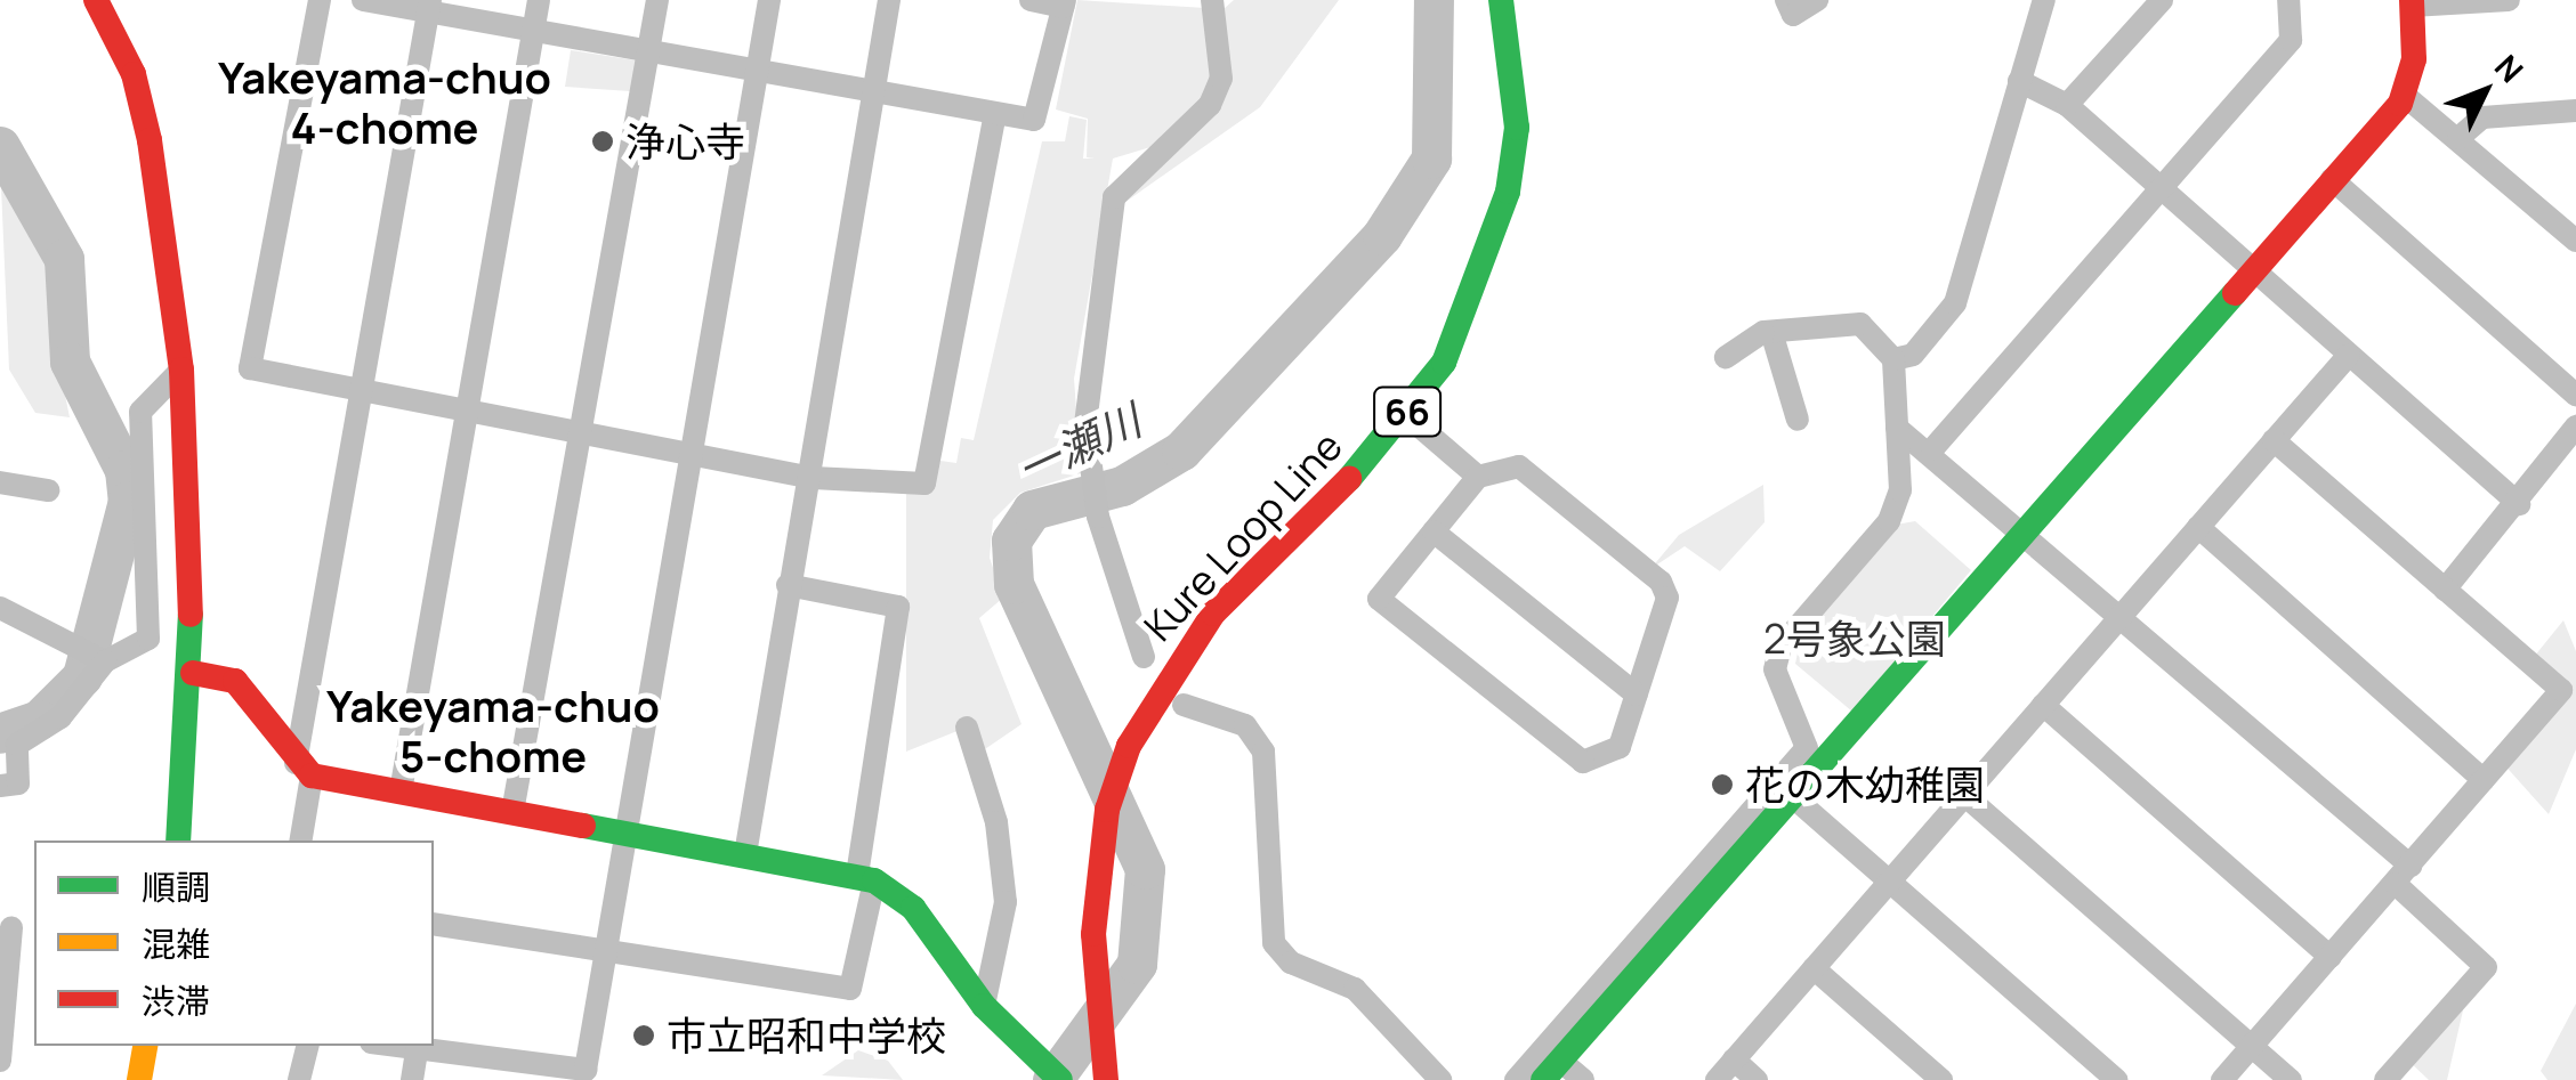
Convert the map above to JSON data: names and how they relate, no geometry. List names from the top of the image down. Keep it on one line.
{"streets":{"street":["66","Kure Loop Line"]},"districts":["Yakeyama-chuo 4-chome","Yakeyama-chuo 5-chome"],"water":["一瀬川"],"parks":["2号象公園"],"places":["浄心寺","花の木幼稚園","市立昭和中学校"],"legend":["順調","混雑","渋滞"],"north":"top right"}
